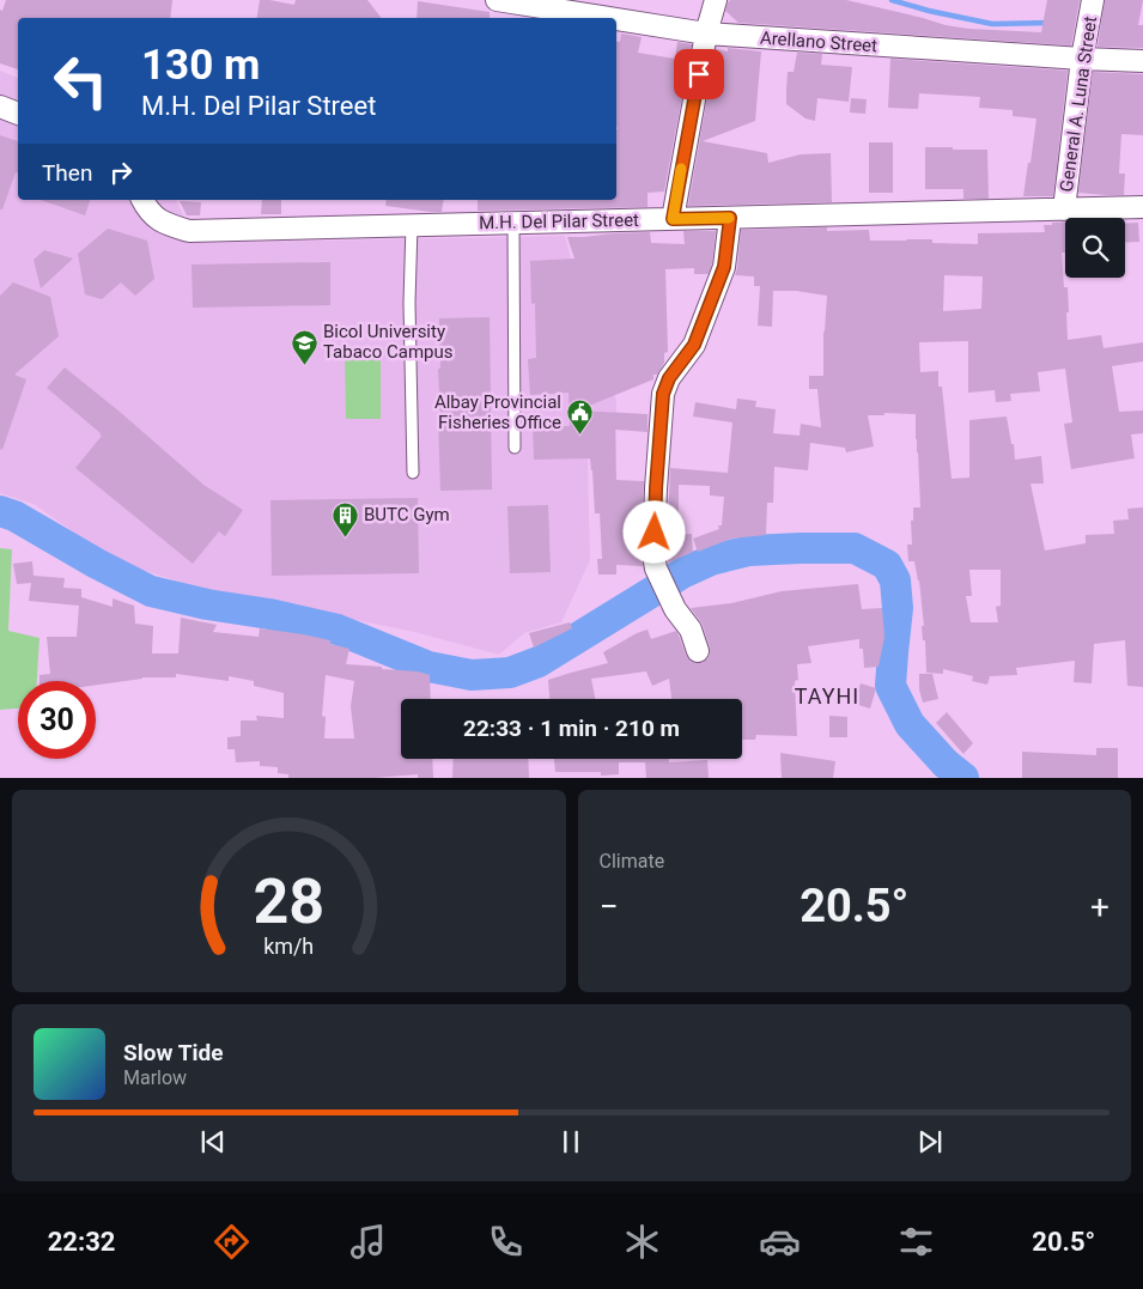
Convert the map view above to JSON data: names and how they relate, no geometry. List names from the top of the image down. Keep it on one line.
{"streets":{"street":["Arellano Street","General A. Luna Street","M.H. Del Pilar Street"]},"crossings":[["Arellano Street","General A. Luna Street"],["General A. Luna Street","M.H. Del Pilar Street"]],"districts":["TAYHI"],"places":{"school or university":["Bicol University Tabaco Campus"],"public building":["Albay Provincial Fisheries Office"],"building":["BUTC Gym"]},"page":{"turn":["130 m","M.H. Del Pilar Street"],"then":"Then","limit":"30","trip":"22:33 · 1 min · 210 m","tile":"Climate","heat":["−","20.5°","+"],"song":["Slow Tide","Marlow"],"tabs":["22:32","20.5°"],"gauge":["28","km/h"]}}
